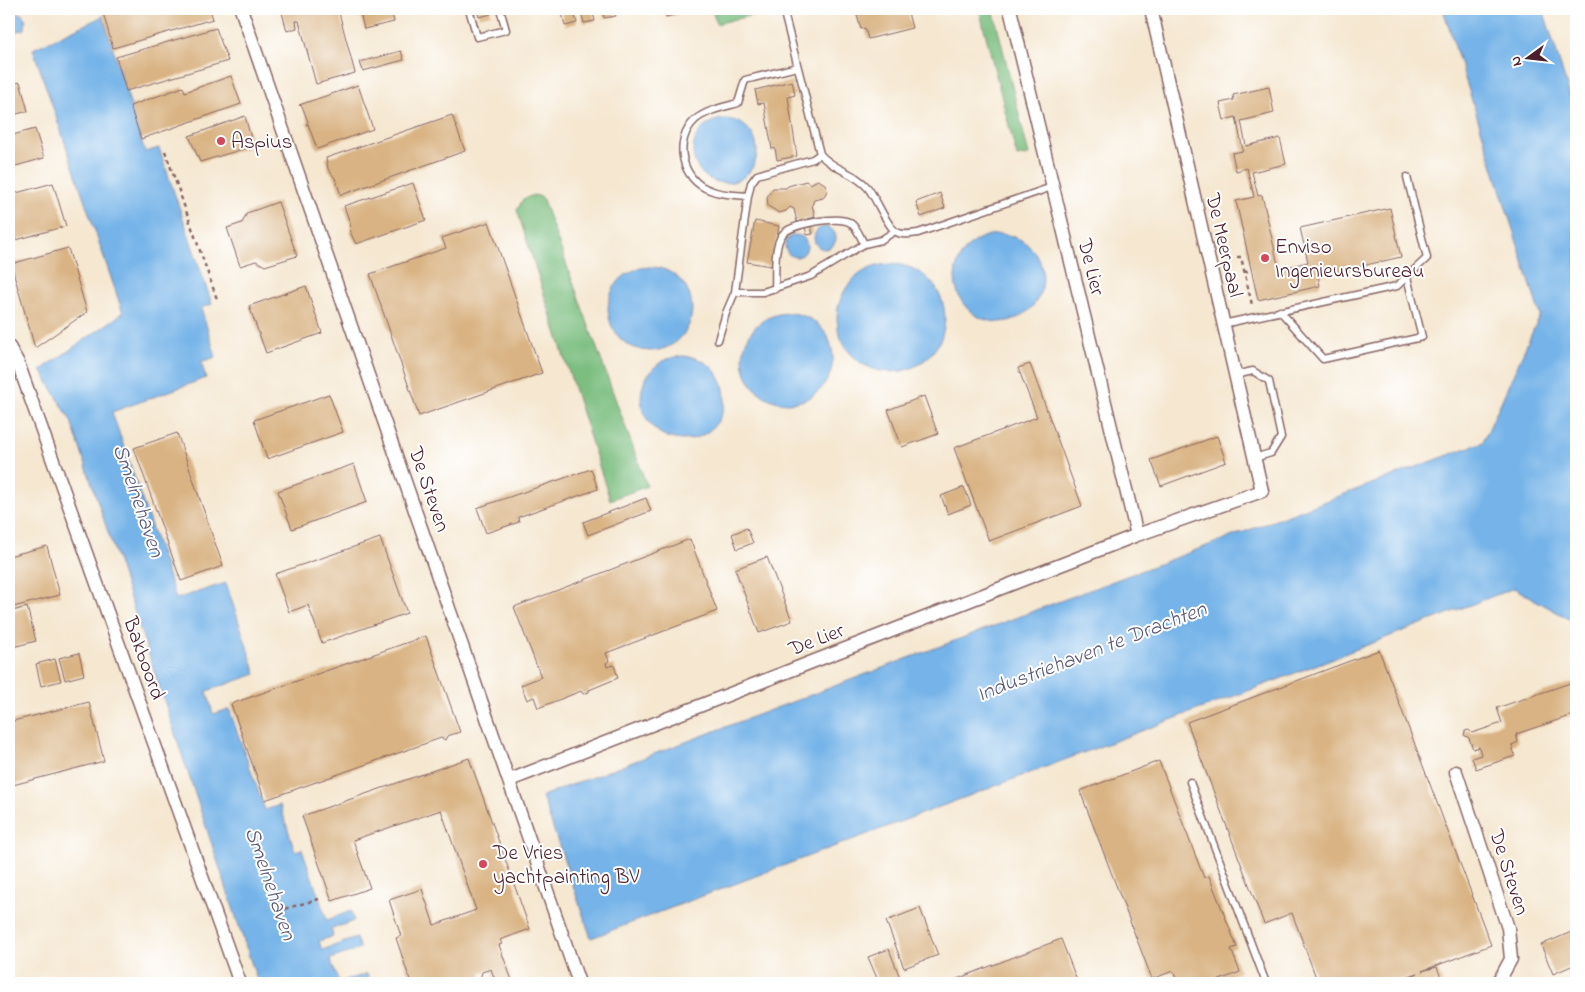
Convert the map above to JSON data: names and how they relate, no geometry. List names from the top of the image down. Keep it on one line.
{"streets":{"street":["De Meerpaal","De Lier","De Steven","Bakboord"]},"crossings":[["De Meerpaal","De Lier"],["De Lier","De Steven"]],"water":["Smelnehaven","Industriehaven te Drachten"],"places":["Aspius","Enviso Ingenieursbureau","De Vries yachtpainting BV"],"north":"left"}
